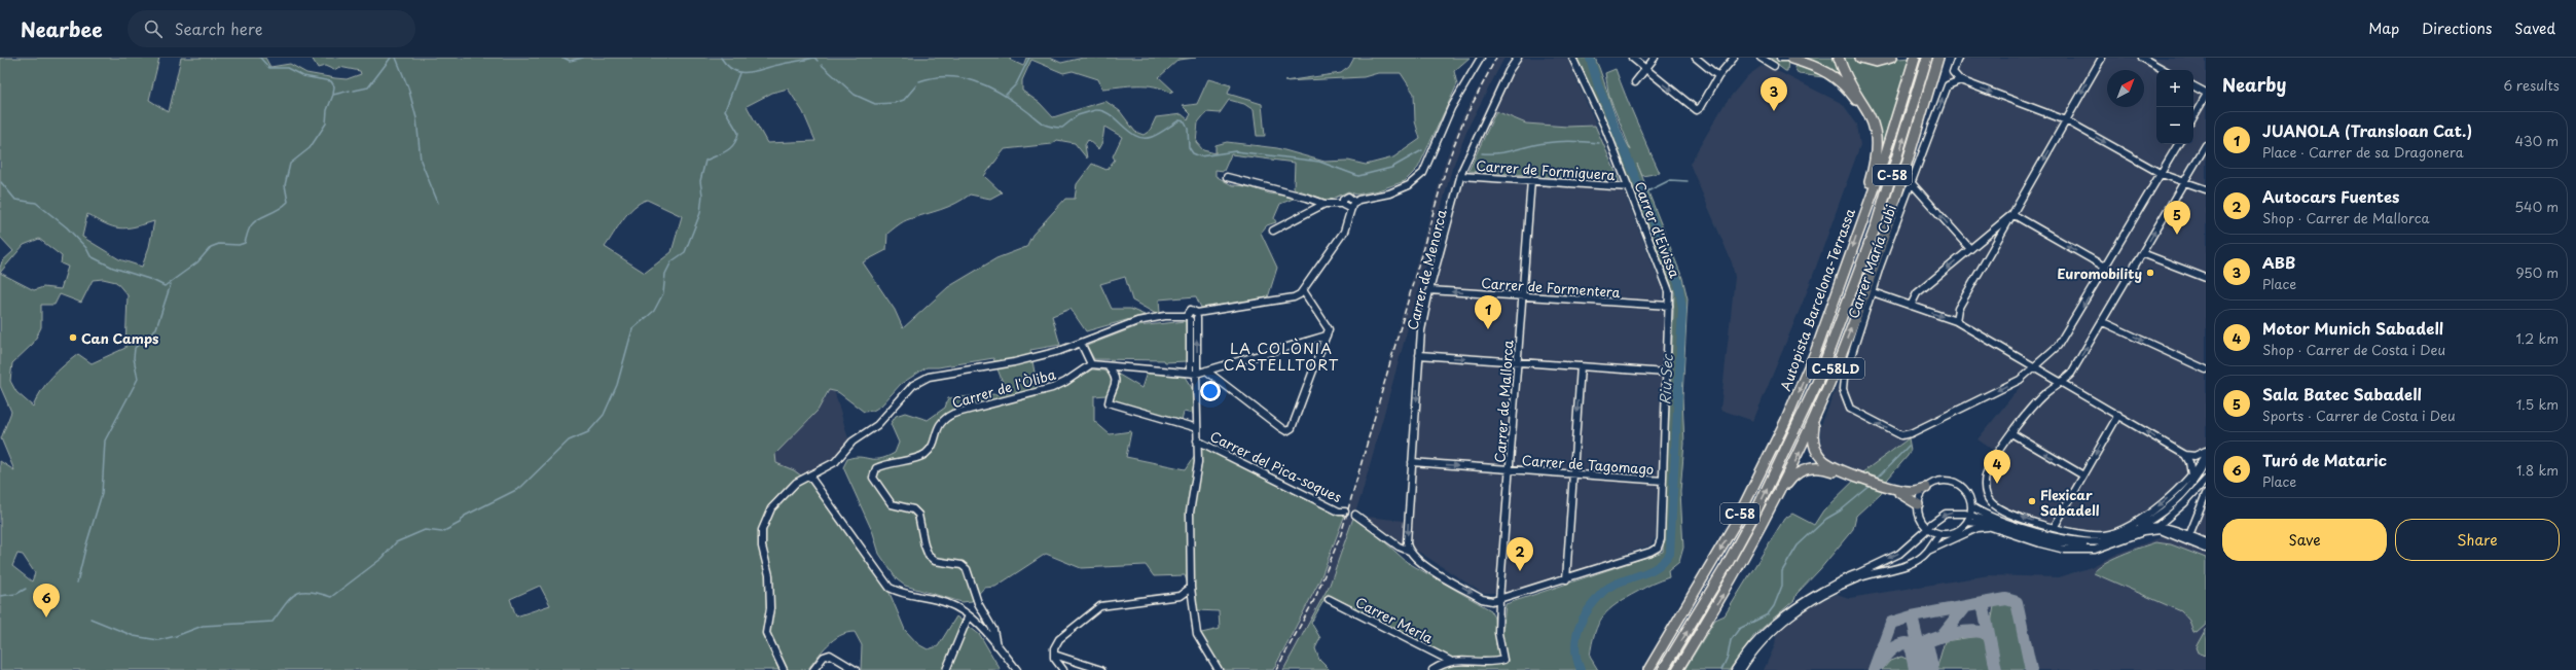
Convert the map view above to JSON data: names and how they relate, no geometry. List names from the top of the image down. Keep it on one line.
{"streets":{"highway":["C-58","Autopista Barcelona-Terrassa","C-58LD"],"street":["Carrer de Formiguera","Carrer d'Eivissa","Carrer María Cubi","Carrer de Menorca","Carrer de Formentera","Carrer de l'Òliba","Carrer de Mallorca","Carrer de Tagomago","Carrer del Pica-soques","Carrer Merla"]},"crossings":[["Carrer de Formiguera","Carrer d'Eivissa"],["Carrer de Formiguera","Carrer de Menorca"],["Carrer de Formiguera","Carrer de Mallorca"],["Carrer d'Eivissa","Carrer de Formentera"],["Carrer d'Eivissa","Carrer de Tagomago"],["Carrer de Menorca","Carrer de Formentera"],["Carrer de Menorca","Carrer de Tagomago"],["Carrer de Menorca","Carrer del Pica-soques"],["Carrer de Formentera","Carrer de Mallorca"],["Carrer de Mallorca","Carrer de Tagomago"],["Carrer de Mallorca","Carrer del Pica-soques"],["Carrer de Mallorca","Carrer Merla"]],"one_way":["Carrer de Menorca","Carrer de Formentera","Carrer de Tagomago"],"districts":["LA COLÒNIA CASTELLTORT"],"water":["Riu Sec"],"places":["Euromobility","Can Camps","Flexicar Sabadell"],"north":"top right","page":{"header":"Nearbee","search":"Search here","nav":["Map","Directions","Saved"],"heading":["Nearby","6 results"],"map_buttons":["+","−"],"pins":["3","5","1","4","2","6"],"list":[{"mark":"1","name":"JUANOLA (Transloan Cat.)","note":"Place · Carrer de sa Dragonera","value":"430 m"},{"mark":"2","name":"Autocars Fuentes","note":"Shop · Carrer de Mallorca","value":"540 m"},{"mark":"3","name":"ABB","note":"Place","value":"950 m"},{"mark":"4","name":"Motor Munich Sabadell","note":"Shop · Carrer de Costa i Deu","value":"1.2 km"},{"mark":"5","name":"Sala Batec Sabadell","note":"Sports · Carrer de Costa i Deu","value":"1.5 km"},{"mark":"6","name":"Turó de Mataric","note":"Place","value":"1.8 km"}],"buttons":["Save","Share"]}}
